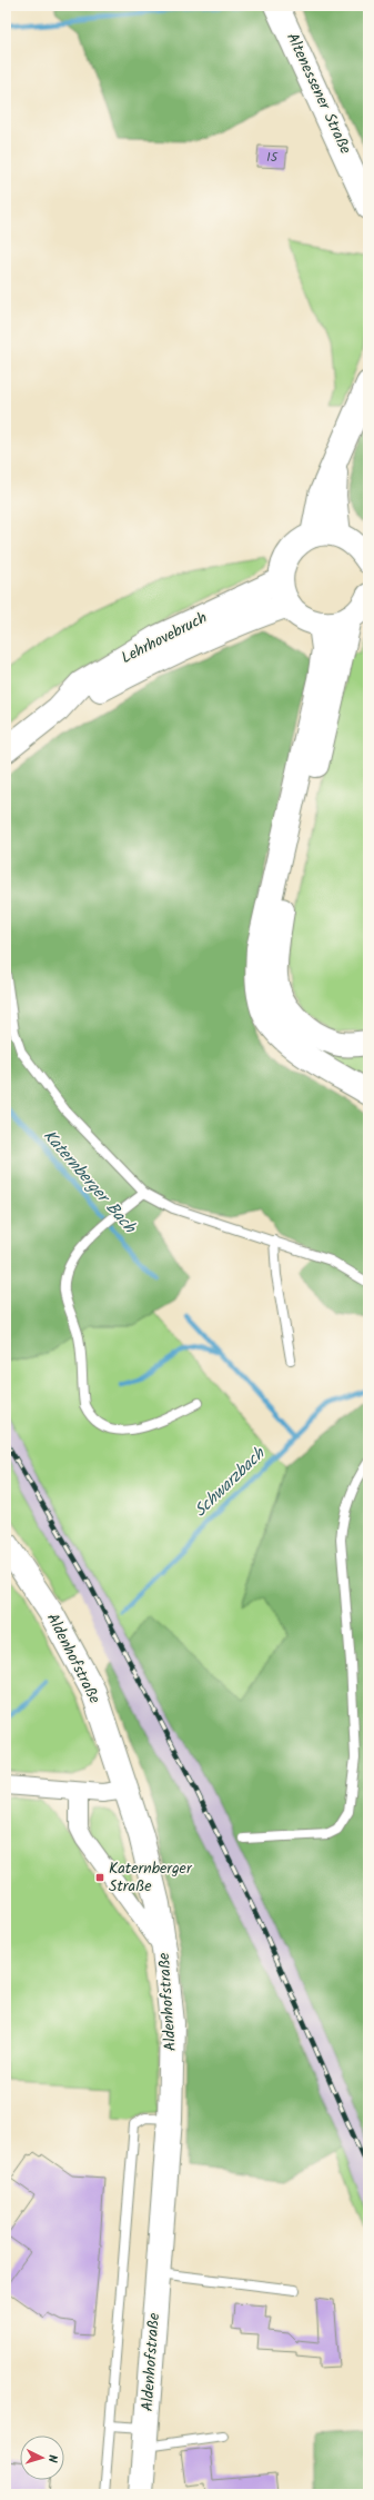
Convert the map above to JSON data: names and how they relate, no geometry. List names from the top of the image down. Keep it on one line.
{"streets":{"main road":["Altenessener Straße","Lehrhovebruch","Aldenhofstraße"]},"water":["Katernberger Bach","Schwarzbach"],"places":{"transit":["Katernberger Straße"]},"house_numbers":["15"],"north":"right"}
